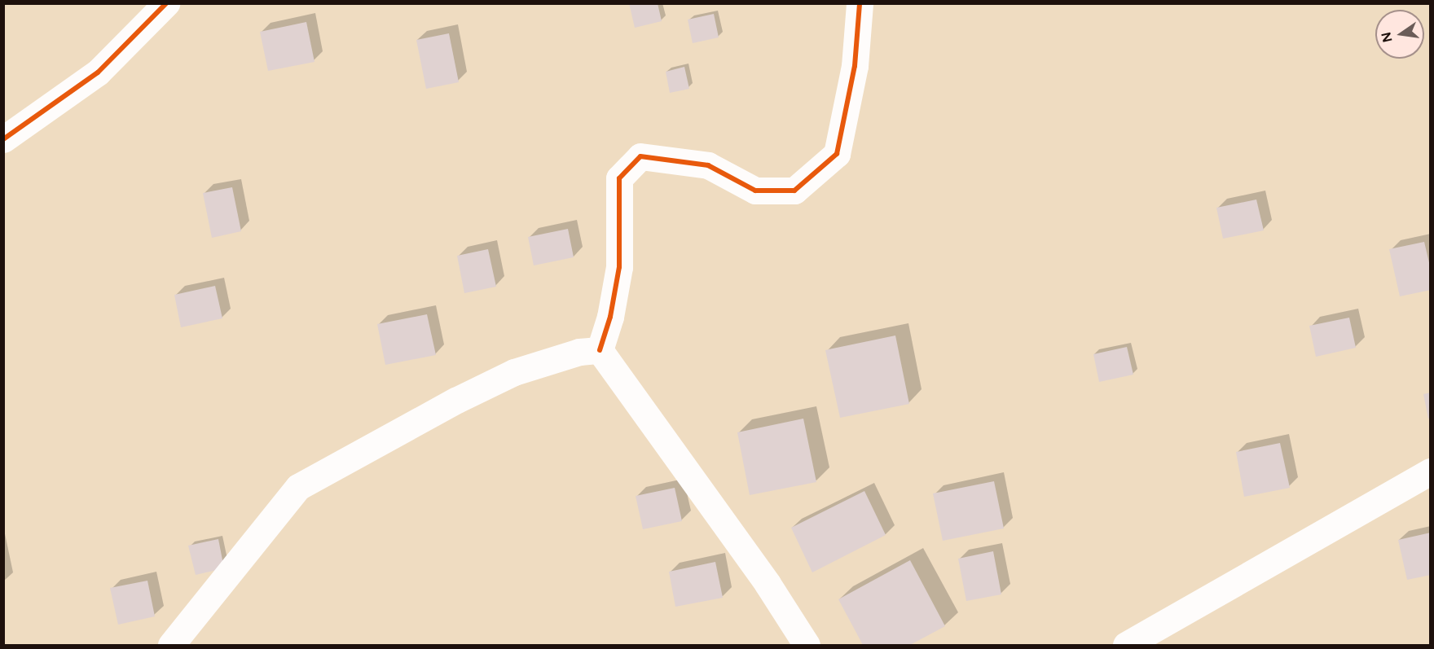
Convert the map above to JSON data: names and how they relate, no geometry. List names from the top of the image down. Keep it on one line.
{"north":"left"}
